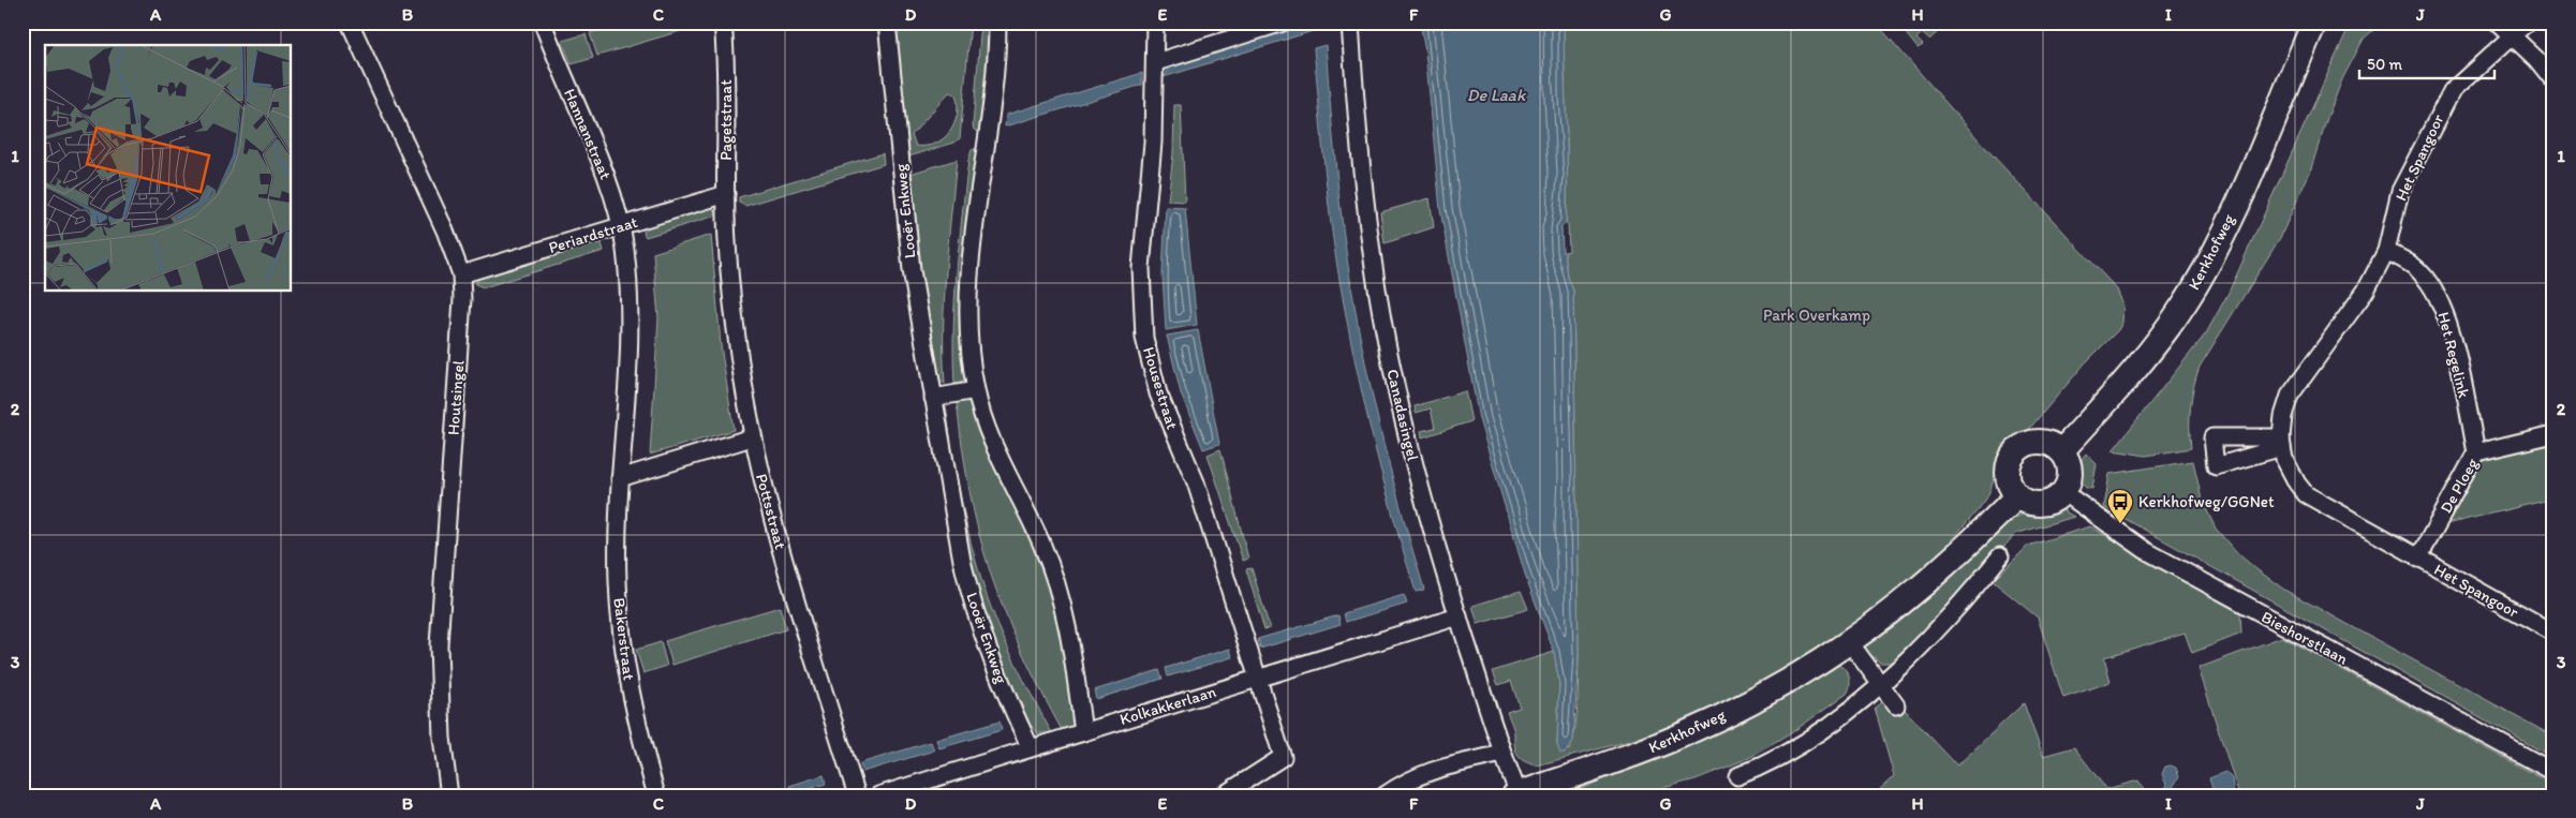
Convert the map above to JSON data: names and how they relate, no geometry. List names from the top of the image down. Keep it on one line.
{"streets":{"street":["Pagetstraat","Hannanstraat","Het Spangoor","Looër Enkweg","Periardstraat","Kerkhofweg","Het Regelink","Housestraat","Houtsingel","Canadasingel","De Ploeg","Pottsstraat","Bieshorstlaan","Bakerstraat","Kolkakkerlaan"]},"crossings":[["Pagetstraat","Periardstraat"],["Pagetstraat","Pottsstraat"],["Hannanstraat","Periardstraat"],["Hannanstraat","Bakerstraat"],["Het Spangoor","Het Regelink"],["Het Spangoor","De Ploeg"],["Looër Enkweg","Kolkakkerlaan"],["Periardstraat","Houtsingel"],["Kerkhofweg","Canadasingel"],["Kerkhofweg","Bieshorstlaan"],["Het Regelink","De Ploeg"],["Housestraat","Kolkakkerlaan"],["Canadasingel","Kolkakkerlaan"]],"water":["De Laak"],"parks":["Park Overkamp"],"places":{"bus stop":["Kerkhofweg/GGNet"]},"scale_bar":"50 m","grid":{"columns":["A","B","C","D","E","F","G","H","I","J"],"rows":["1","2","3"]}}
